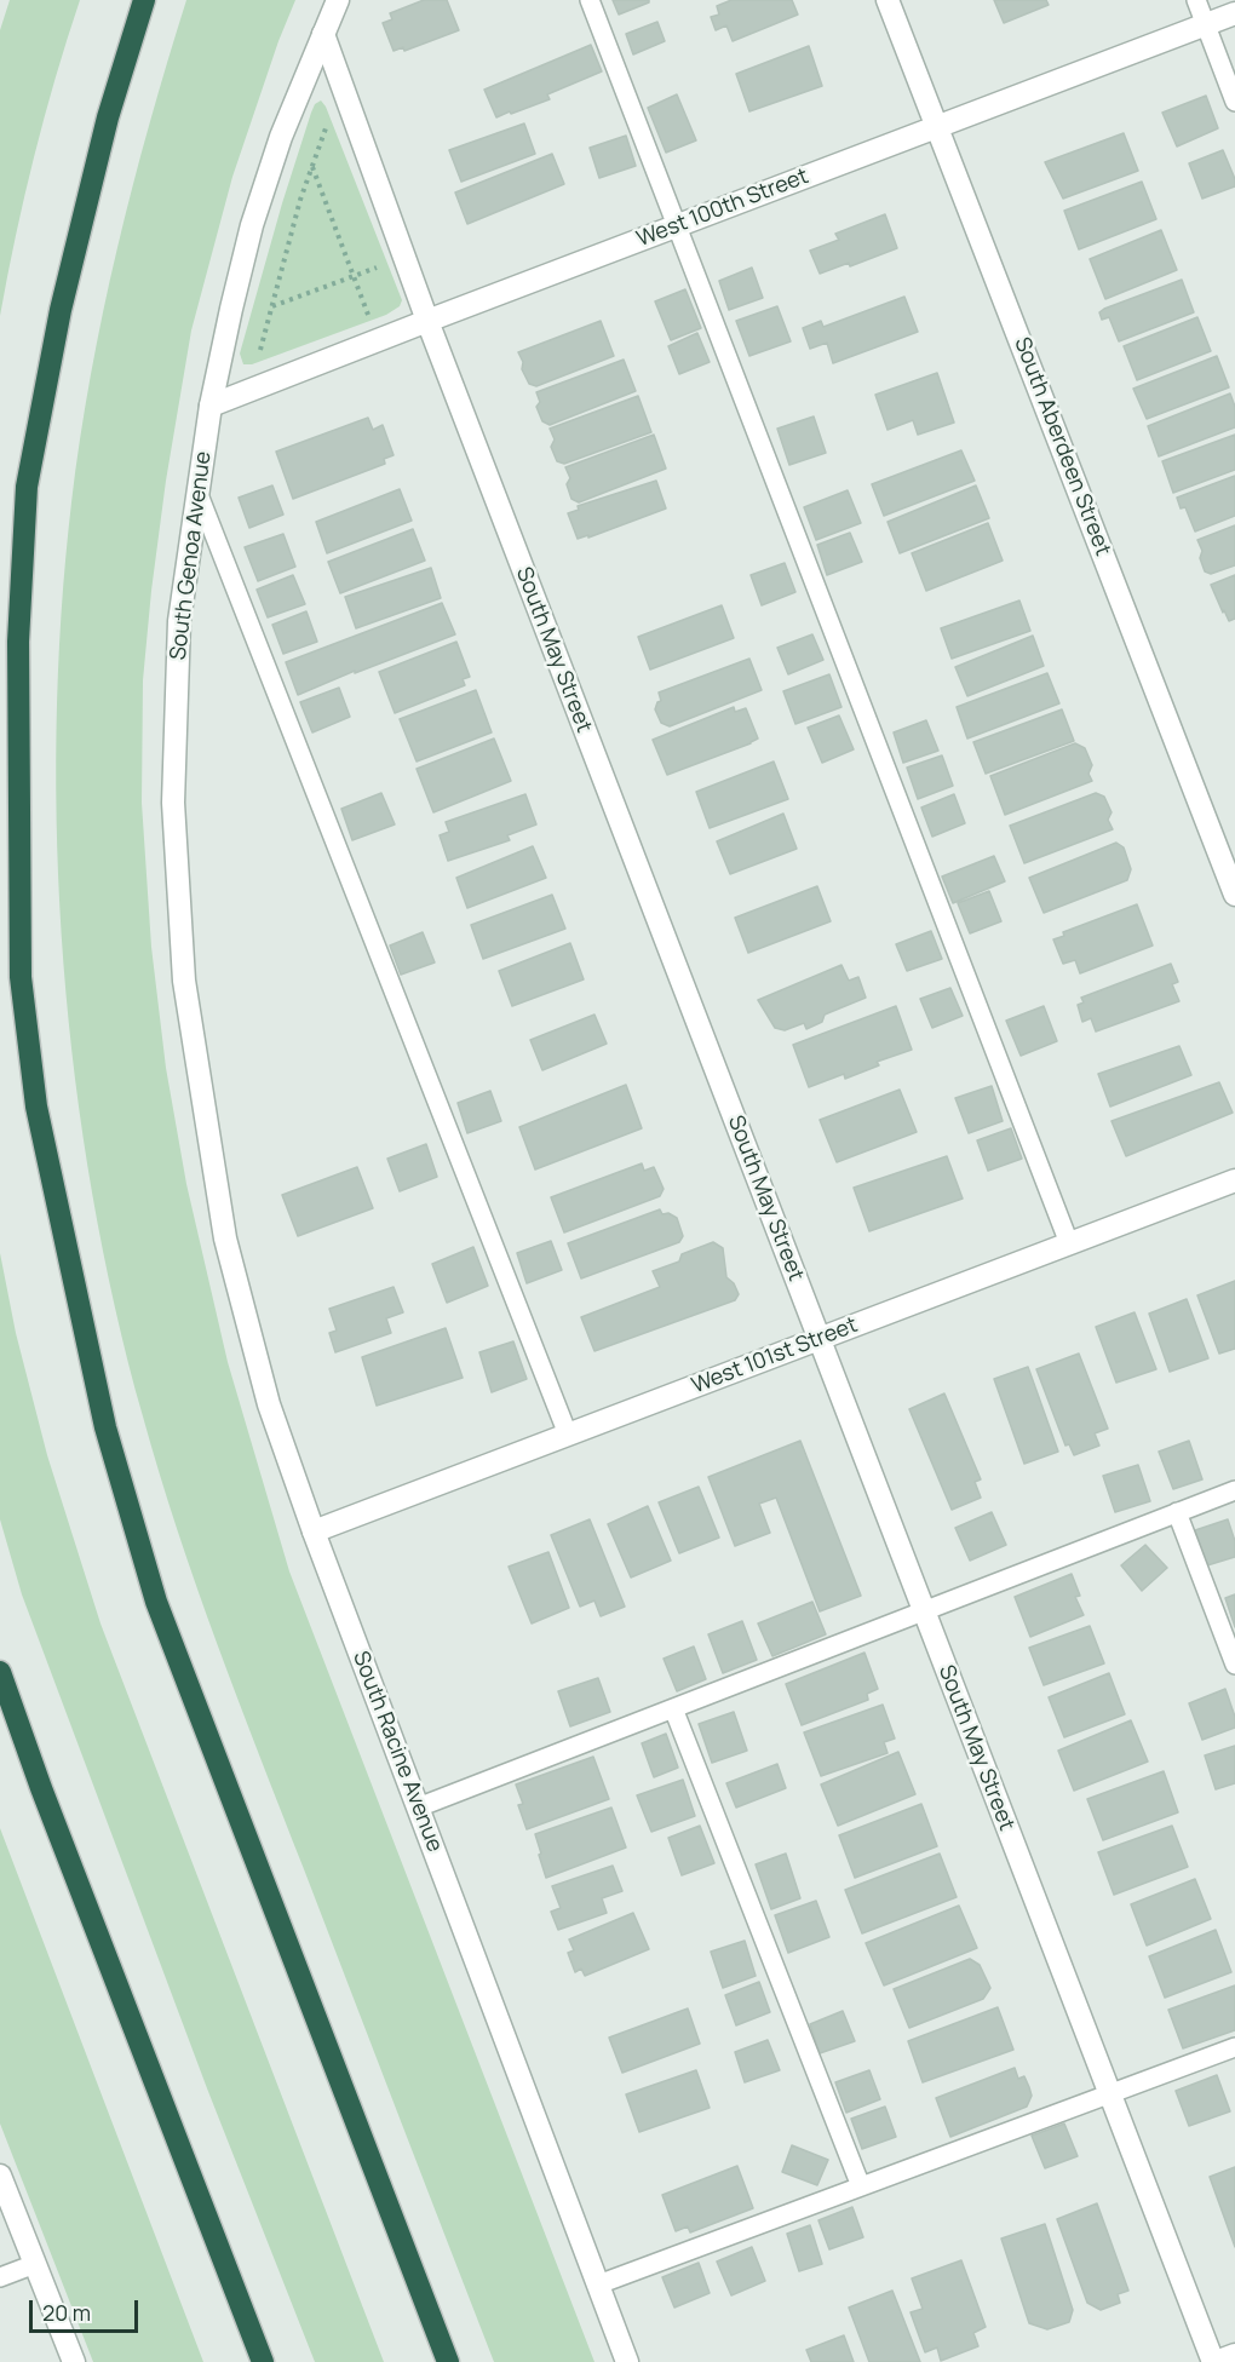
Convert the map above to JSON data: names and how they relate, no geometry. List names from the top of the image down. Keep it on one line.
{"streets":{"street":["West 100th Street","South Aberdeen Street","South Genoa Avenue","South May Street","West 101st Street","South Racine Avenue"]},"crossings":[["West 100th Street","South Aberdeen Street"],["West 100th Street","South Genoa Avenue"],["West 100th Street","South May Street"],["South Genoa Avenue","South May Street"],["South Genoa Avenue","South Racine Avenue"],["South May Street","West 101st Street"],["West 101st Street","South Racine Avenue"]],"scale_bar":"20 m"}
